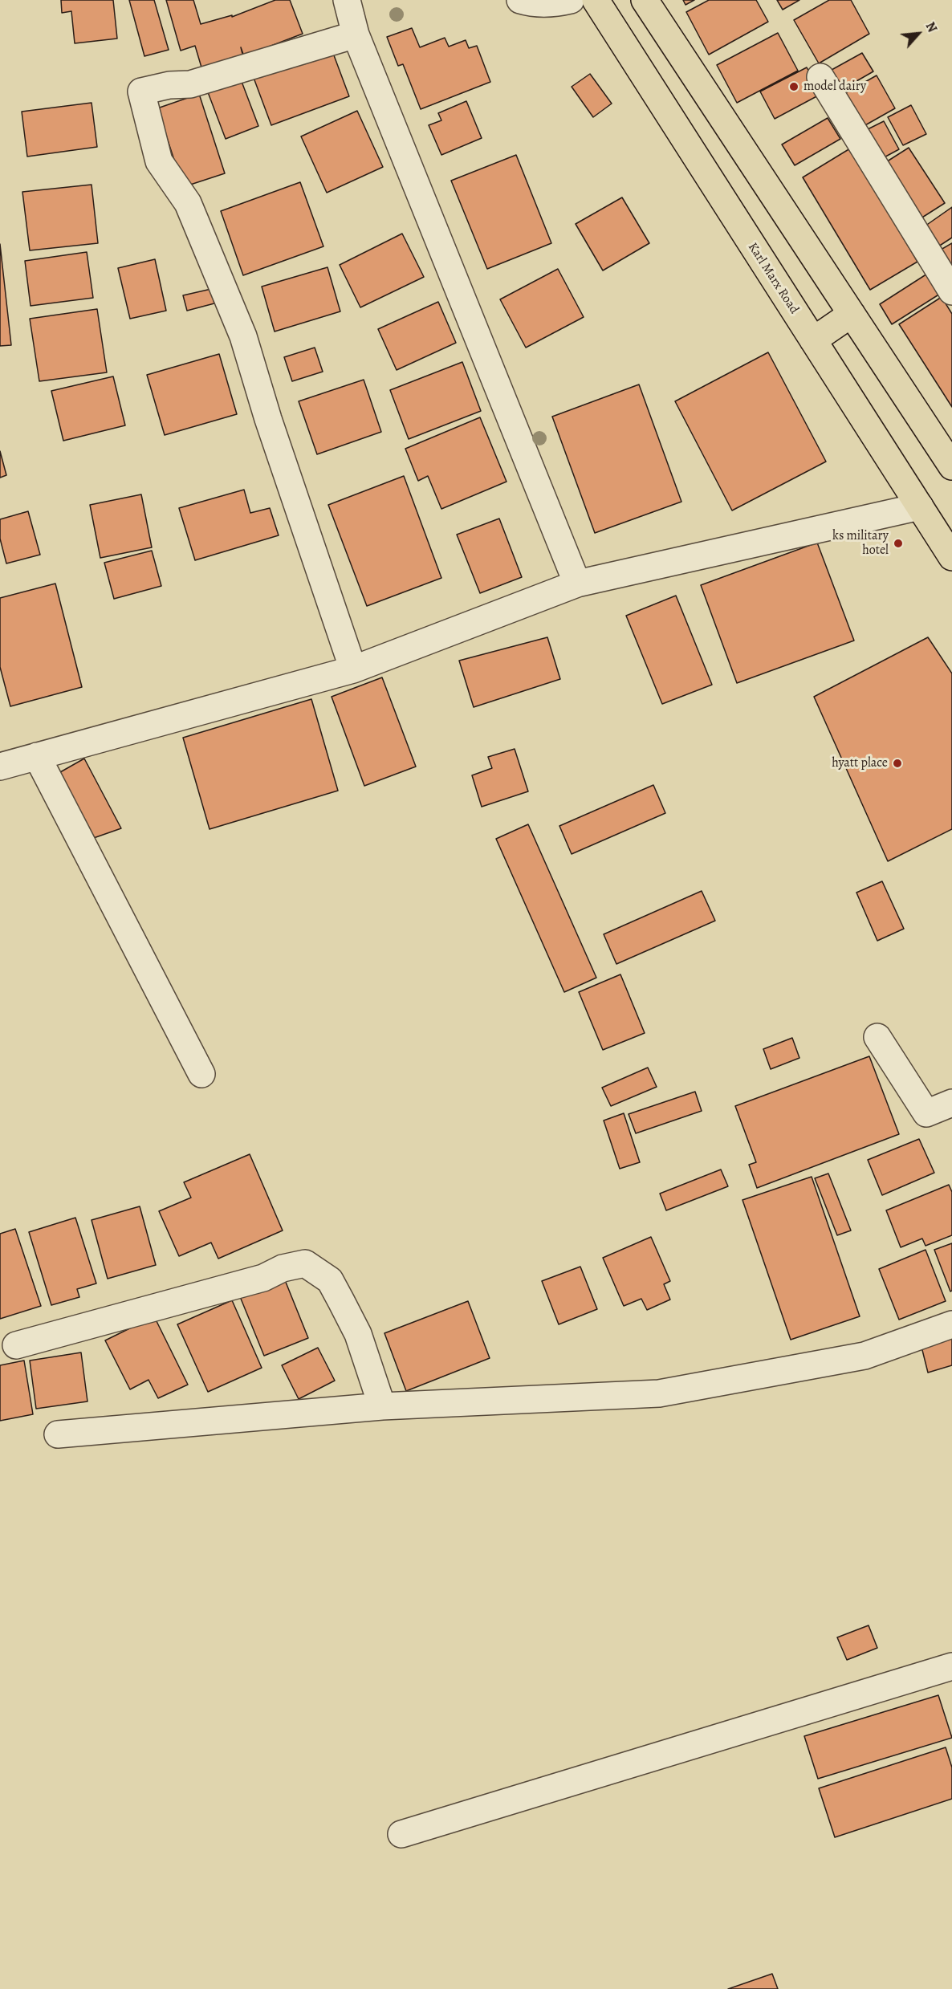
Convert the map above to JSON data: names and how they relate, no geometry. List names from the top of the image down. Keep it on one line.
{"streets":{"main road":["Karl Marx Road"]},"places":["model dairy","ks military hotel","hyatt place"],"north":"top right"}
